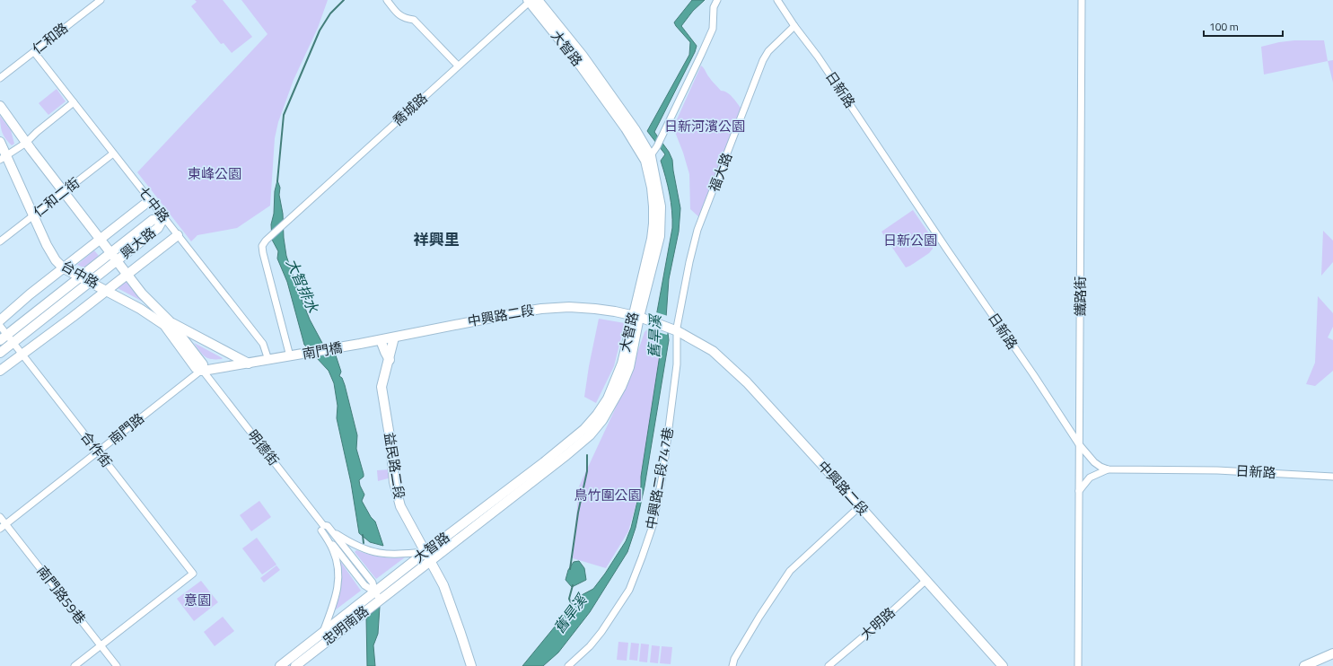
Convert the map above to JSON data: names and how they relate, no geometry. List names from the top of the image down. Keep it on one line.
{"streets":{"street":["仁和路","大智路","日新路","喬城路","福大路","仁和二街","七中路","興大路","台中路","鐵路街","中興路二段","南門橋","南門路","明德街","合作街","益民路二段","中興路二段747巷","南門路59巷","大明路","忠明南路"]},"crossings":[["仁和路","七中路"],["大智路","喬城路"],["大智路","中興路二段"],["大智路","明德街"],["大智路","益民路二段"],["大智路","忠明南路"],["日新路","福大路"],["日新路","鐵路街"],["喬城路","南門橋"],["福大路","中興路二段"],["福大路","中興路二段747巷"],["仁和二街","七中路"],["仁和二街","台中路"],["七中路","興大路"],["興大路","台中路"],["興大路","合作街"],["台中路","南門路"],["台中路","明德街"],["中興路二段","南門橋"],["中興路二段","益民路二段"],["中興路二段","中興路二段747巷"],["中興路二段","大明路"],["南門路","明德街"],["南門路","合作街"],["南門路","南門路59巷"],["明德街","忠明南路"],["合作街","南門路59巷"]],"districts":["祥興里"],"water":["大智排水","舊旱溪"],"parks":["日新河濱公園","東峰公園","日新公園","鳥竹圍公園","意園"],"scale_bar":"100 m"}
